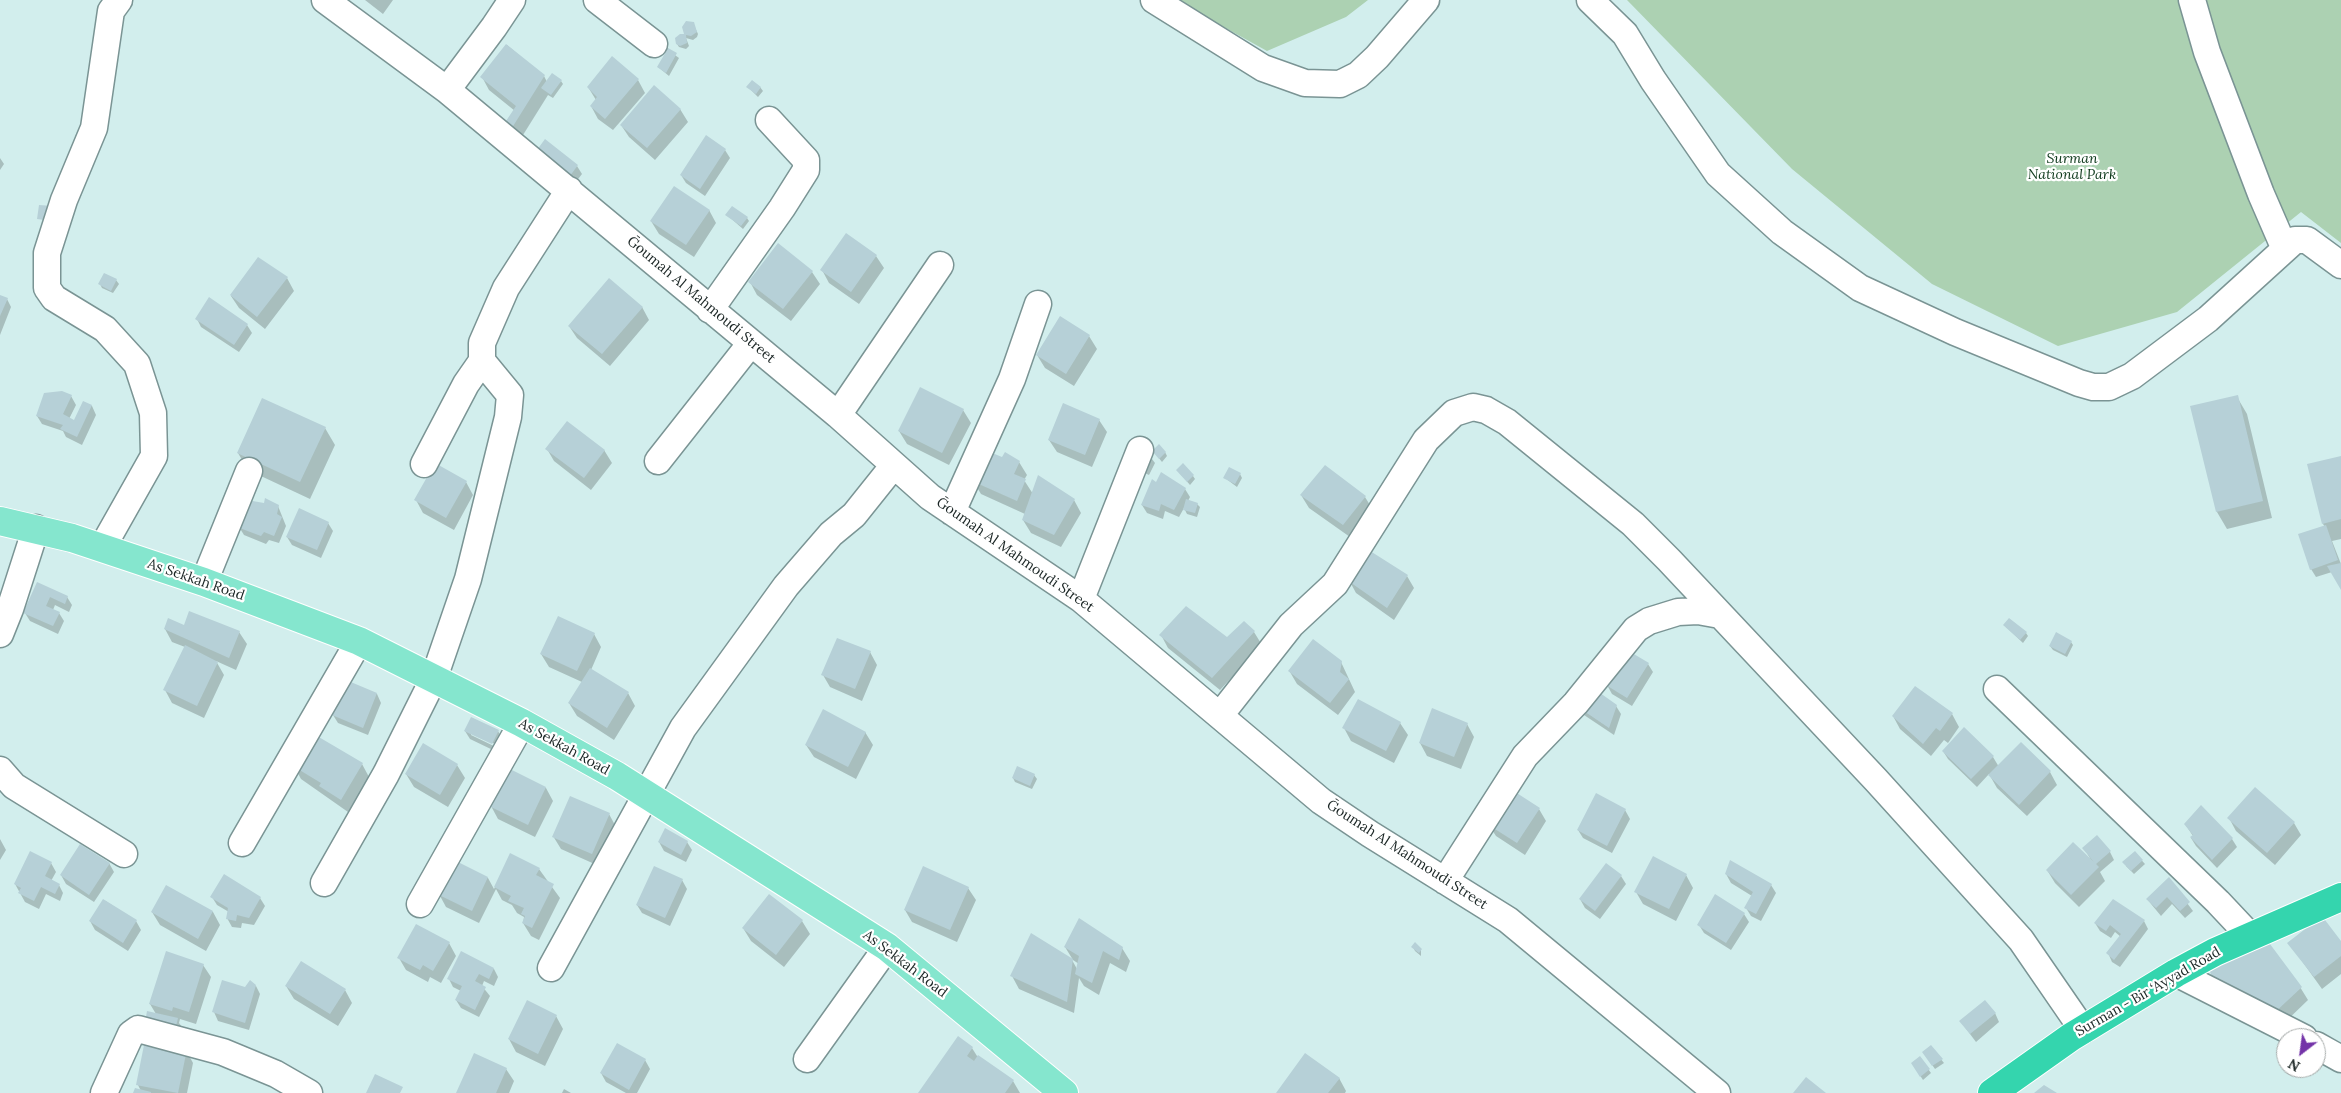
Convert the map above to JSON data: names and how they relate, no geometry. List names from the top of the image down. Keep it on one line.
{"streets":{"highway":["Surman - Bir ‘Ayyad Road"],"main road":["As Sekkah Road"],"street":["Ḡoumah Al Mahmoudi Street"]},"parks":["Surman National Park"],"north":"bottom left"}
